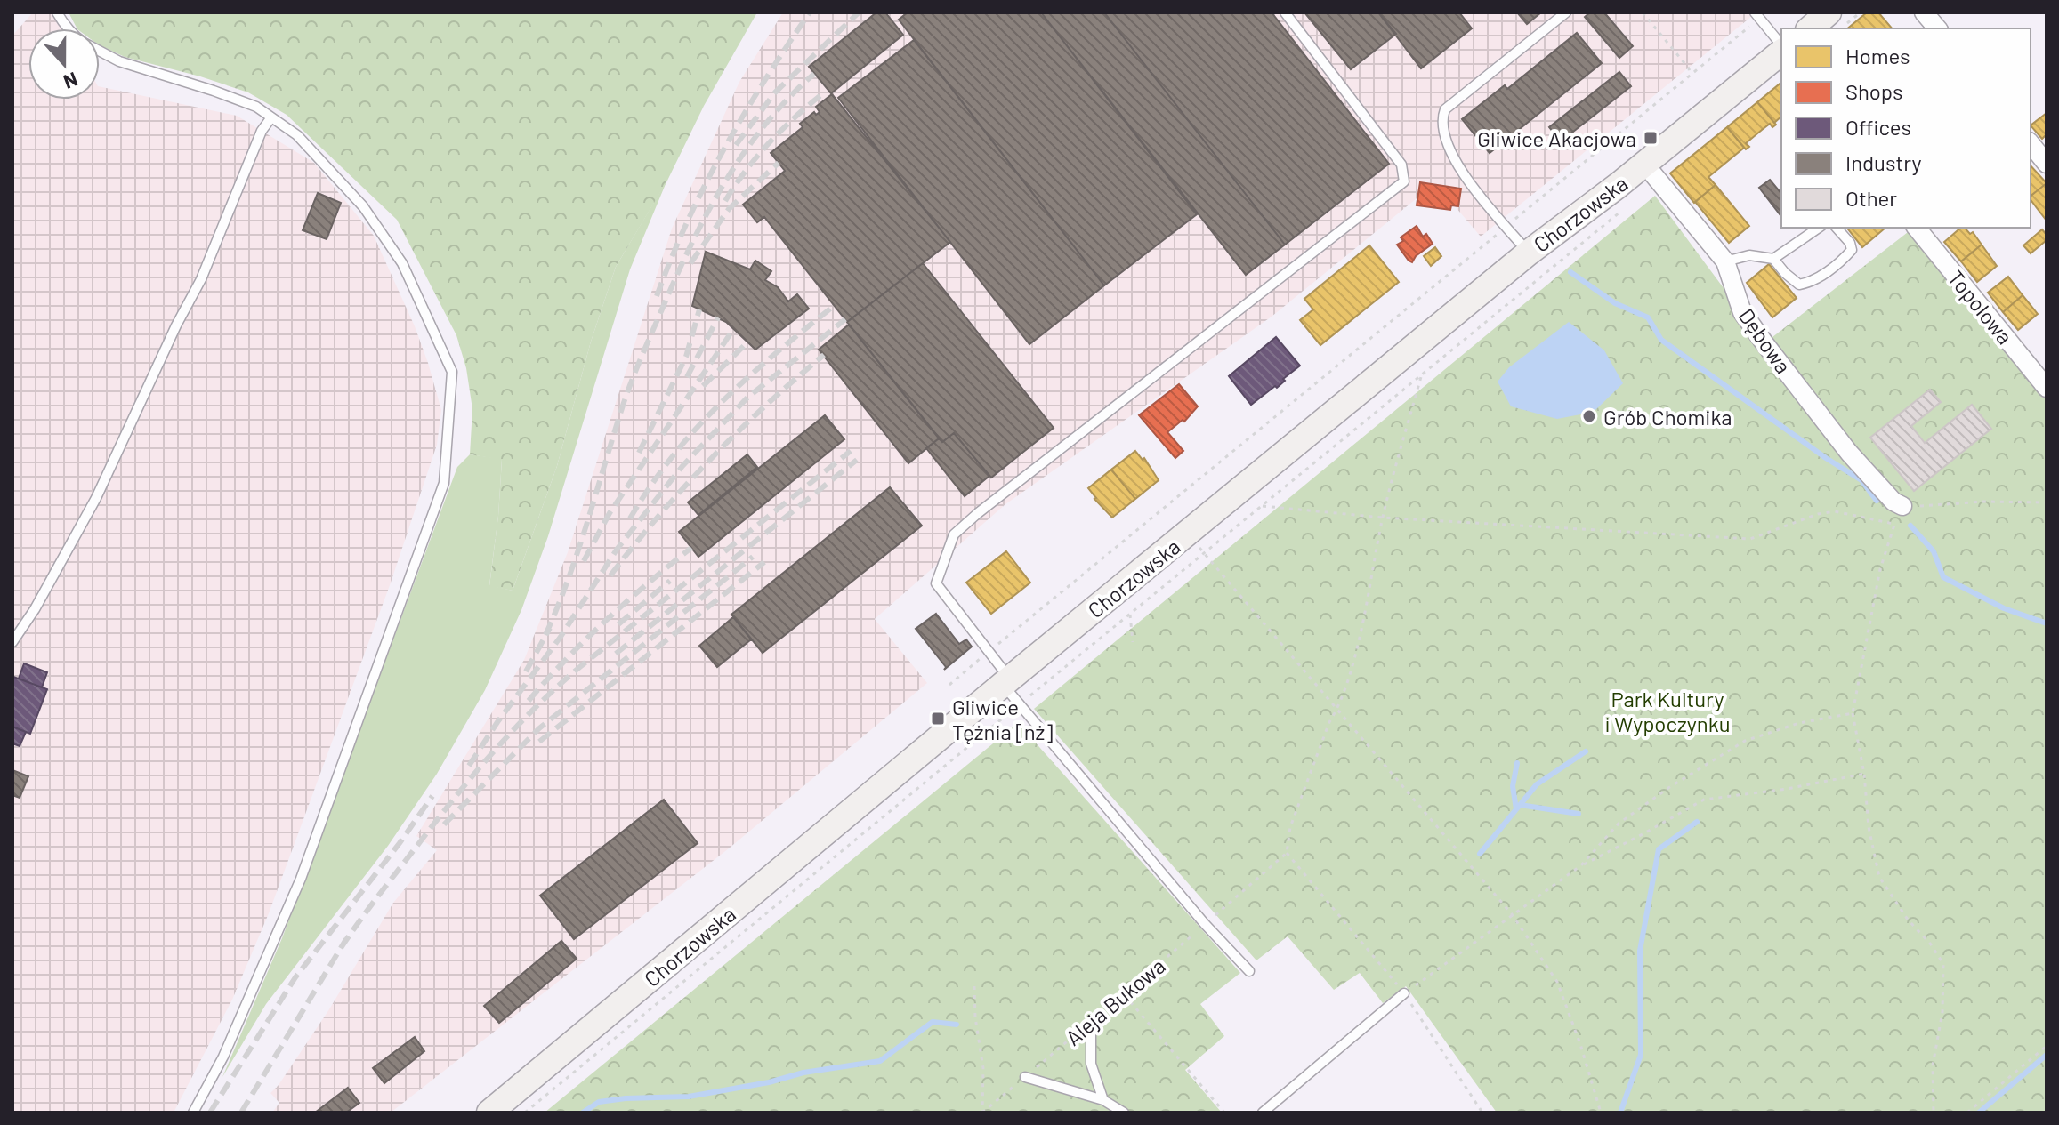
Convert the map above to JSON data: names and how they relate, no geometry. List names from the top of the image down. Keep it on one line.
{"streets":{"main road":["Chorzowska"],"street":["Topolowa","Dębowa"],"path":["Aleja Bukowa"]},"crossings":[["Chorzowska","Dębowa"]],"parks":["Park Kultury i Wypoczynku"],"places":{"transit":["Gliwice Akacjowa","Gliwice Tężnia [nż]"],"other":["Grób Chomika"]},"legend":["Homes","Shops","Offices","Industry","Other"],"north":"bottom"}
